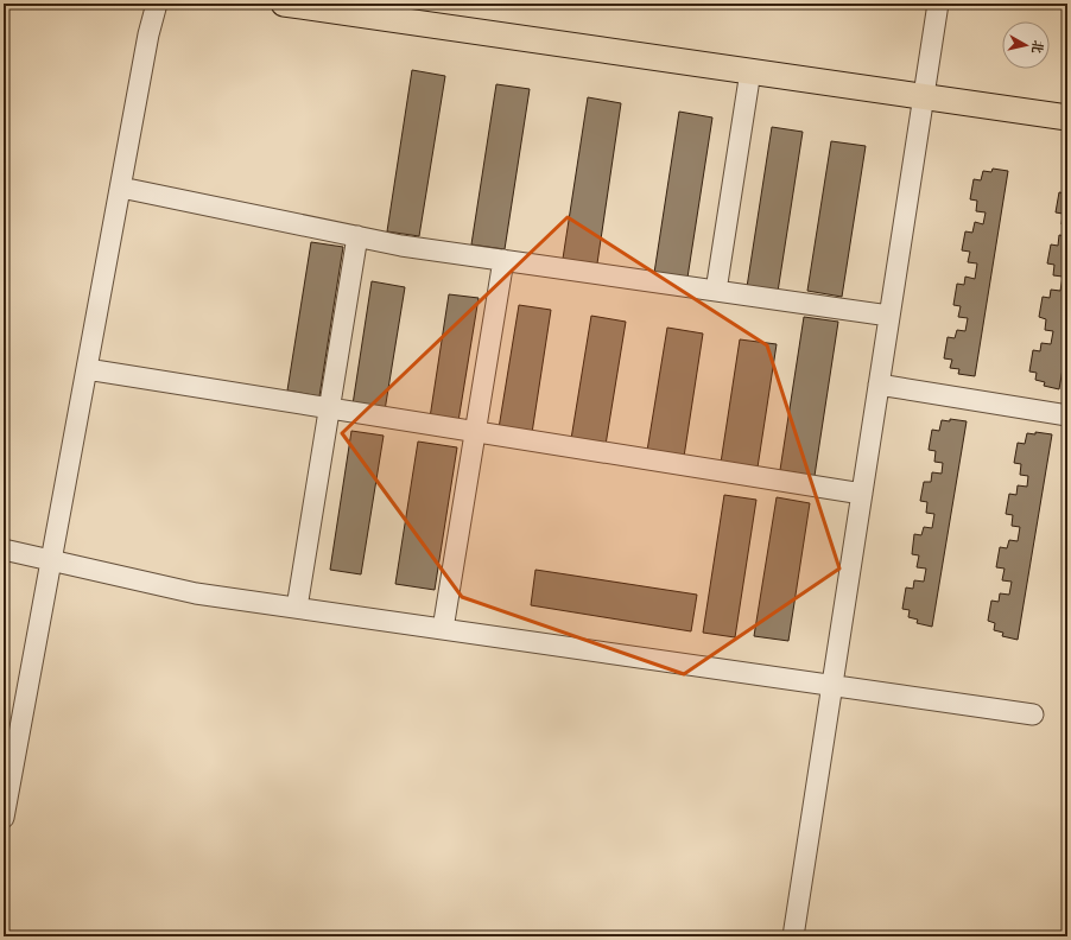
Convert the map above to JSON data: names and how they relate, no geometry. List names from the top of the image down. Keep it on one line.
{"north":"right"}
